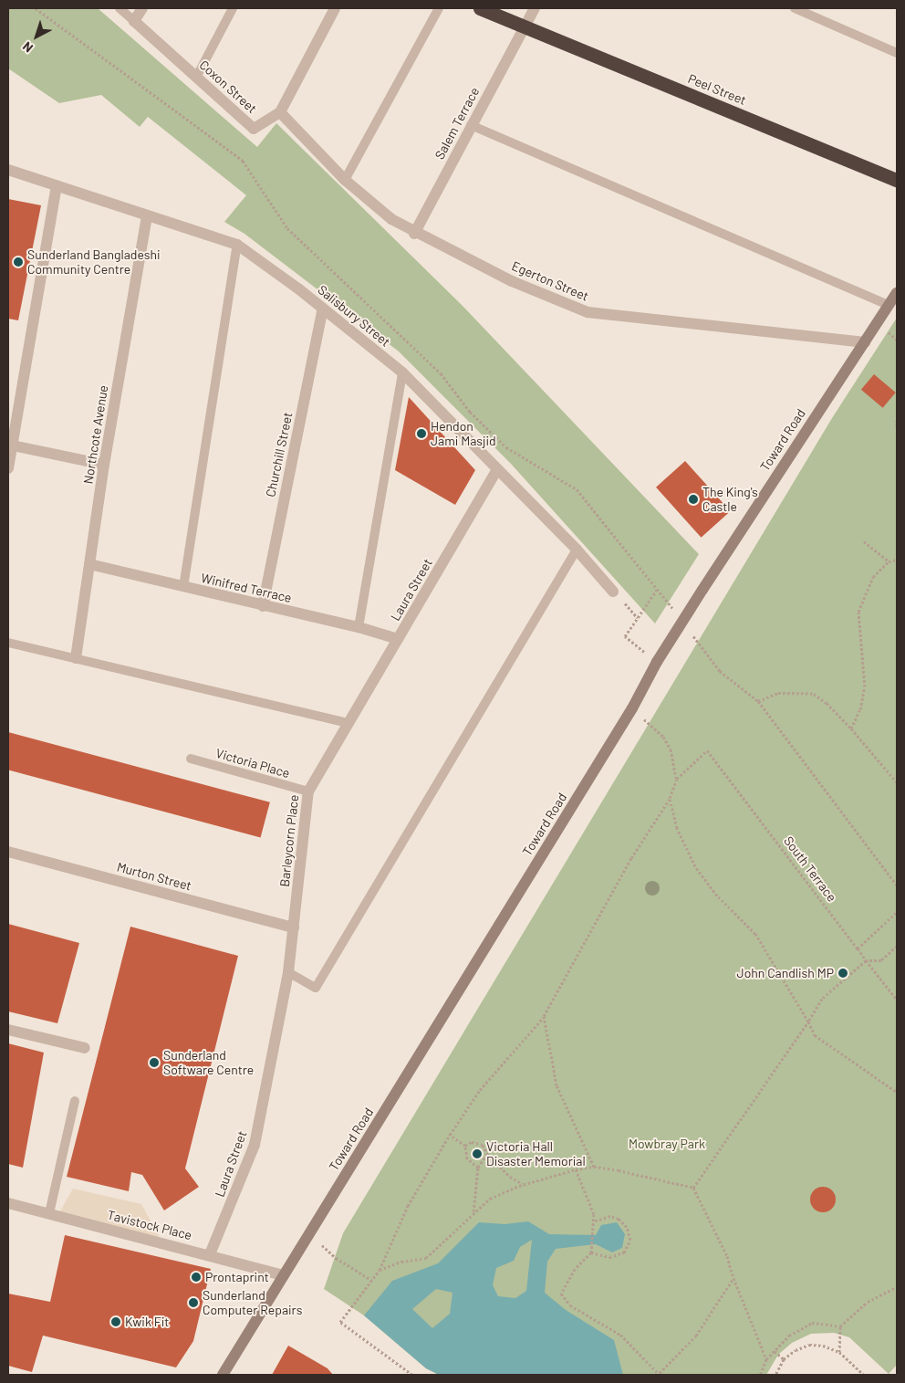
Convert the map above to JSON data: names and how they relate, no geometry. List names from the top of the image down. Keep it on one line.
{"streets":{"highway":["Peel Street"],"main road":["Toward Road"],"street":["Coxon Street","Salem Terrace","Egerton Street","Salisbury Street","Northcote Avenue","Churchill Street","Winifred Terrace","Laura Street","Barleycorn Place","Murton Street","Tavistock Place"],"lane":["Victoria Place"],"path":["South Terrace"]},"crossings":[["Coxon Street","Egerton Street"],["Peel Street","Salem Terrace"],["Salem Terrace","Egerton Street"],["Egerton Street","Toward Road"],["Salisbury Street","Northcote Avenue"],["Salisbury Street","Churchill Street"],["Salisbury Street","Laura Street"],["Northcote Avenue","Winifred Terrace"],["Toward Road","Tavistock Place"],["Churchill Street","Winifred Terrace"],["Winifred Terrace","Laura Street"],["Laura Street","Barleycorn Place"],["Laura Street","Tavistock Place"],["Victoria Place","Barleycorn Place"],["Barleycorn Place","Murton Street"]],"parks":["Mowbray Park"],"places":["Sunderland Bangladeshi Community Centre","Hendon Jami Masjid","The King's Castle","John Candlish MP","Sunderland Software Centre","Victoria Hall Disaster Memorial","Prontaprint","Sunderland Computer Repairs","Kwik Fit"],"north":"bottom left"}
